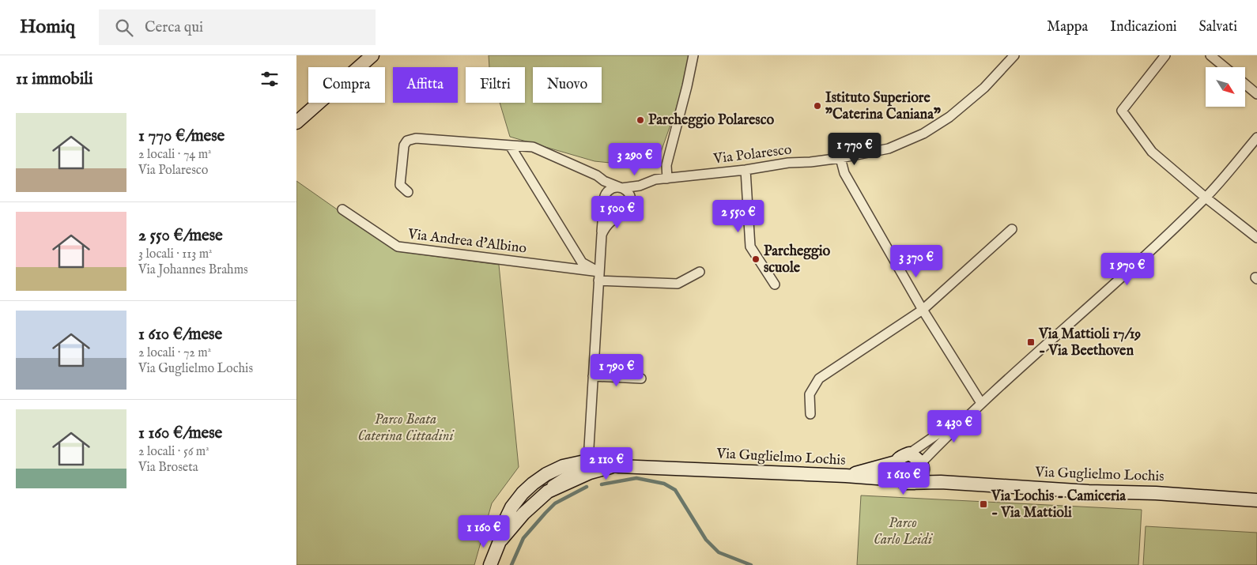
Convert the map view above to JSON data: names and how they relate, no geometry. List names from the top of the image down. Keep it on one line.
{"streets":{"street":["Via Polaresco","Via Andrea d'Albino","Via Guglielmo Lochis"]},"parks":["Parco Beata Caterina Cittadini","Parco Carlo Leidi"],"places":{"other":["Istituto Superiore \"Caterina Caniana\"","Parcheggio Polaresco","Parcheggio scuole"],"transit":["Via Mattioli 17/19 - Via Beethoven","Via Lochis - Camiceria - Via Mattioli"]},"north":"bottom right","page":{"header":"Homiq","search":"Cerca qui","nav":["Mappa","Indicazioni","Salvati"],"heading":"11 immobili","chip":["Compra","Affitta","Filtri","Nuovo"],"list":[{"name":"1 770 €/mese","note":"2 locali · 74 m² · Via Polaresco"},{"name":"2 550 €/mese","note":"3 locali · 113 m² · Via Johannes Brahms"},{"name":"1 610 €/mese","note":"2 locali · 72 m² · Via Guglielmo Lochis"},{"name":"1 160 €/mese","note":"2 locali · 56 m² · Via Broseta"}],"price":["1 770 €","3 290 €","1 500 €","2 550 €","3 370 €","1 970 €","1 790 €","2 430 €","2 110 €","1 610 €","1 160 €"]}}
